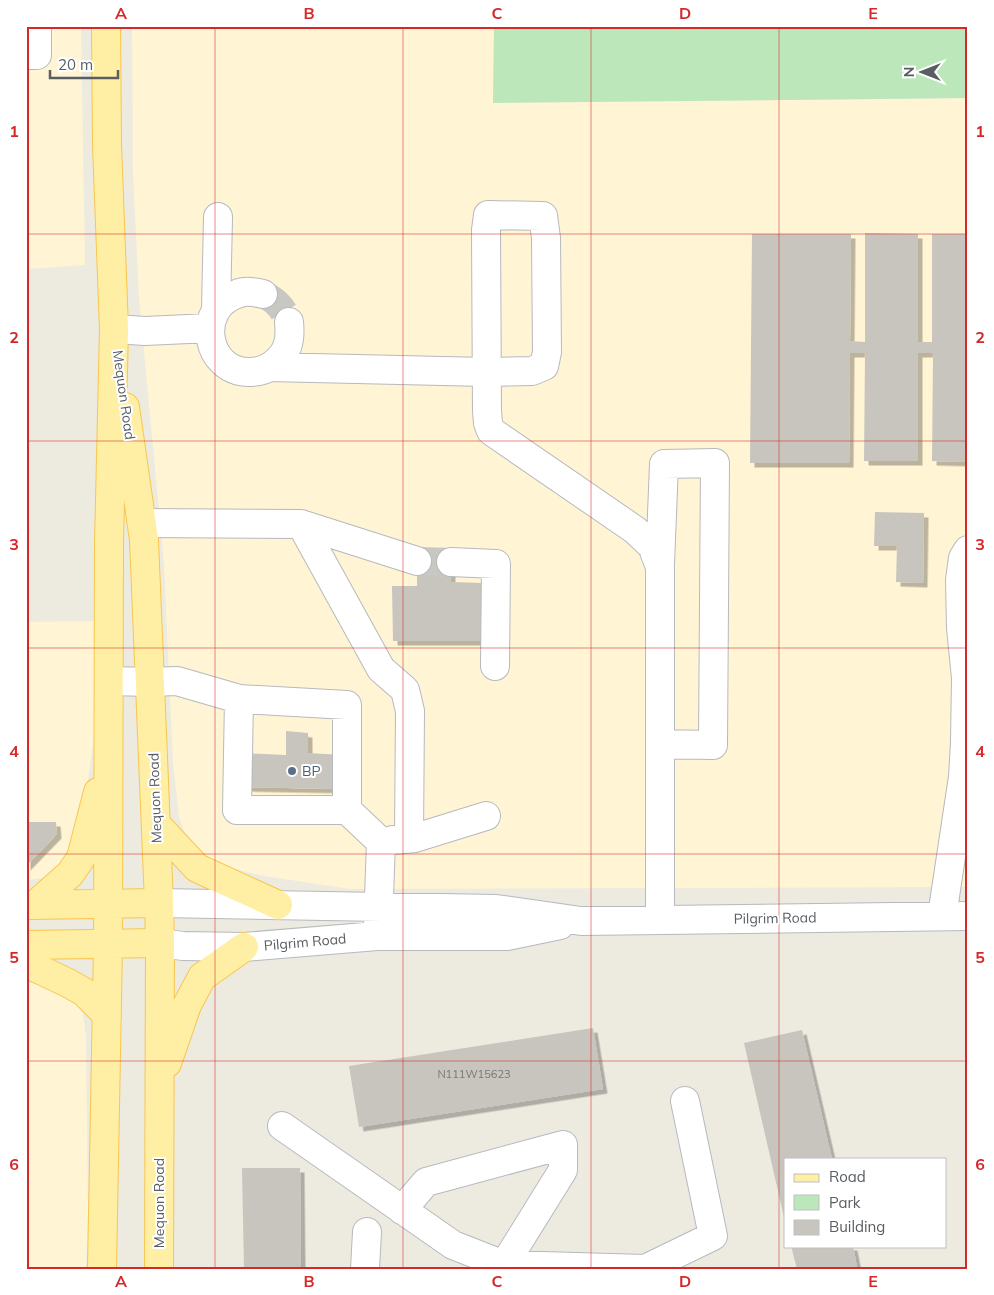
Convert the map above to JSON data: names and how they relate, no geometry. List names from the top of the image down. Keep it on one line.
{"streets":{"main road":["Mequon Road","Pilgrim Road"]},"crossings":[["Mequon Road","Pilgrim Road"]],"places":["BP"],"house_numbers":["N111W15623"],"legend":["Road","Park","Building"],"scale_bar":"20 m","north":"left","grid":{"columns":["A","B","C","D","E"],"rows":["1","2","3","4","5","6"]}}
